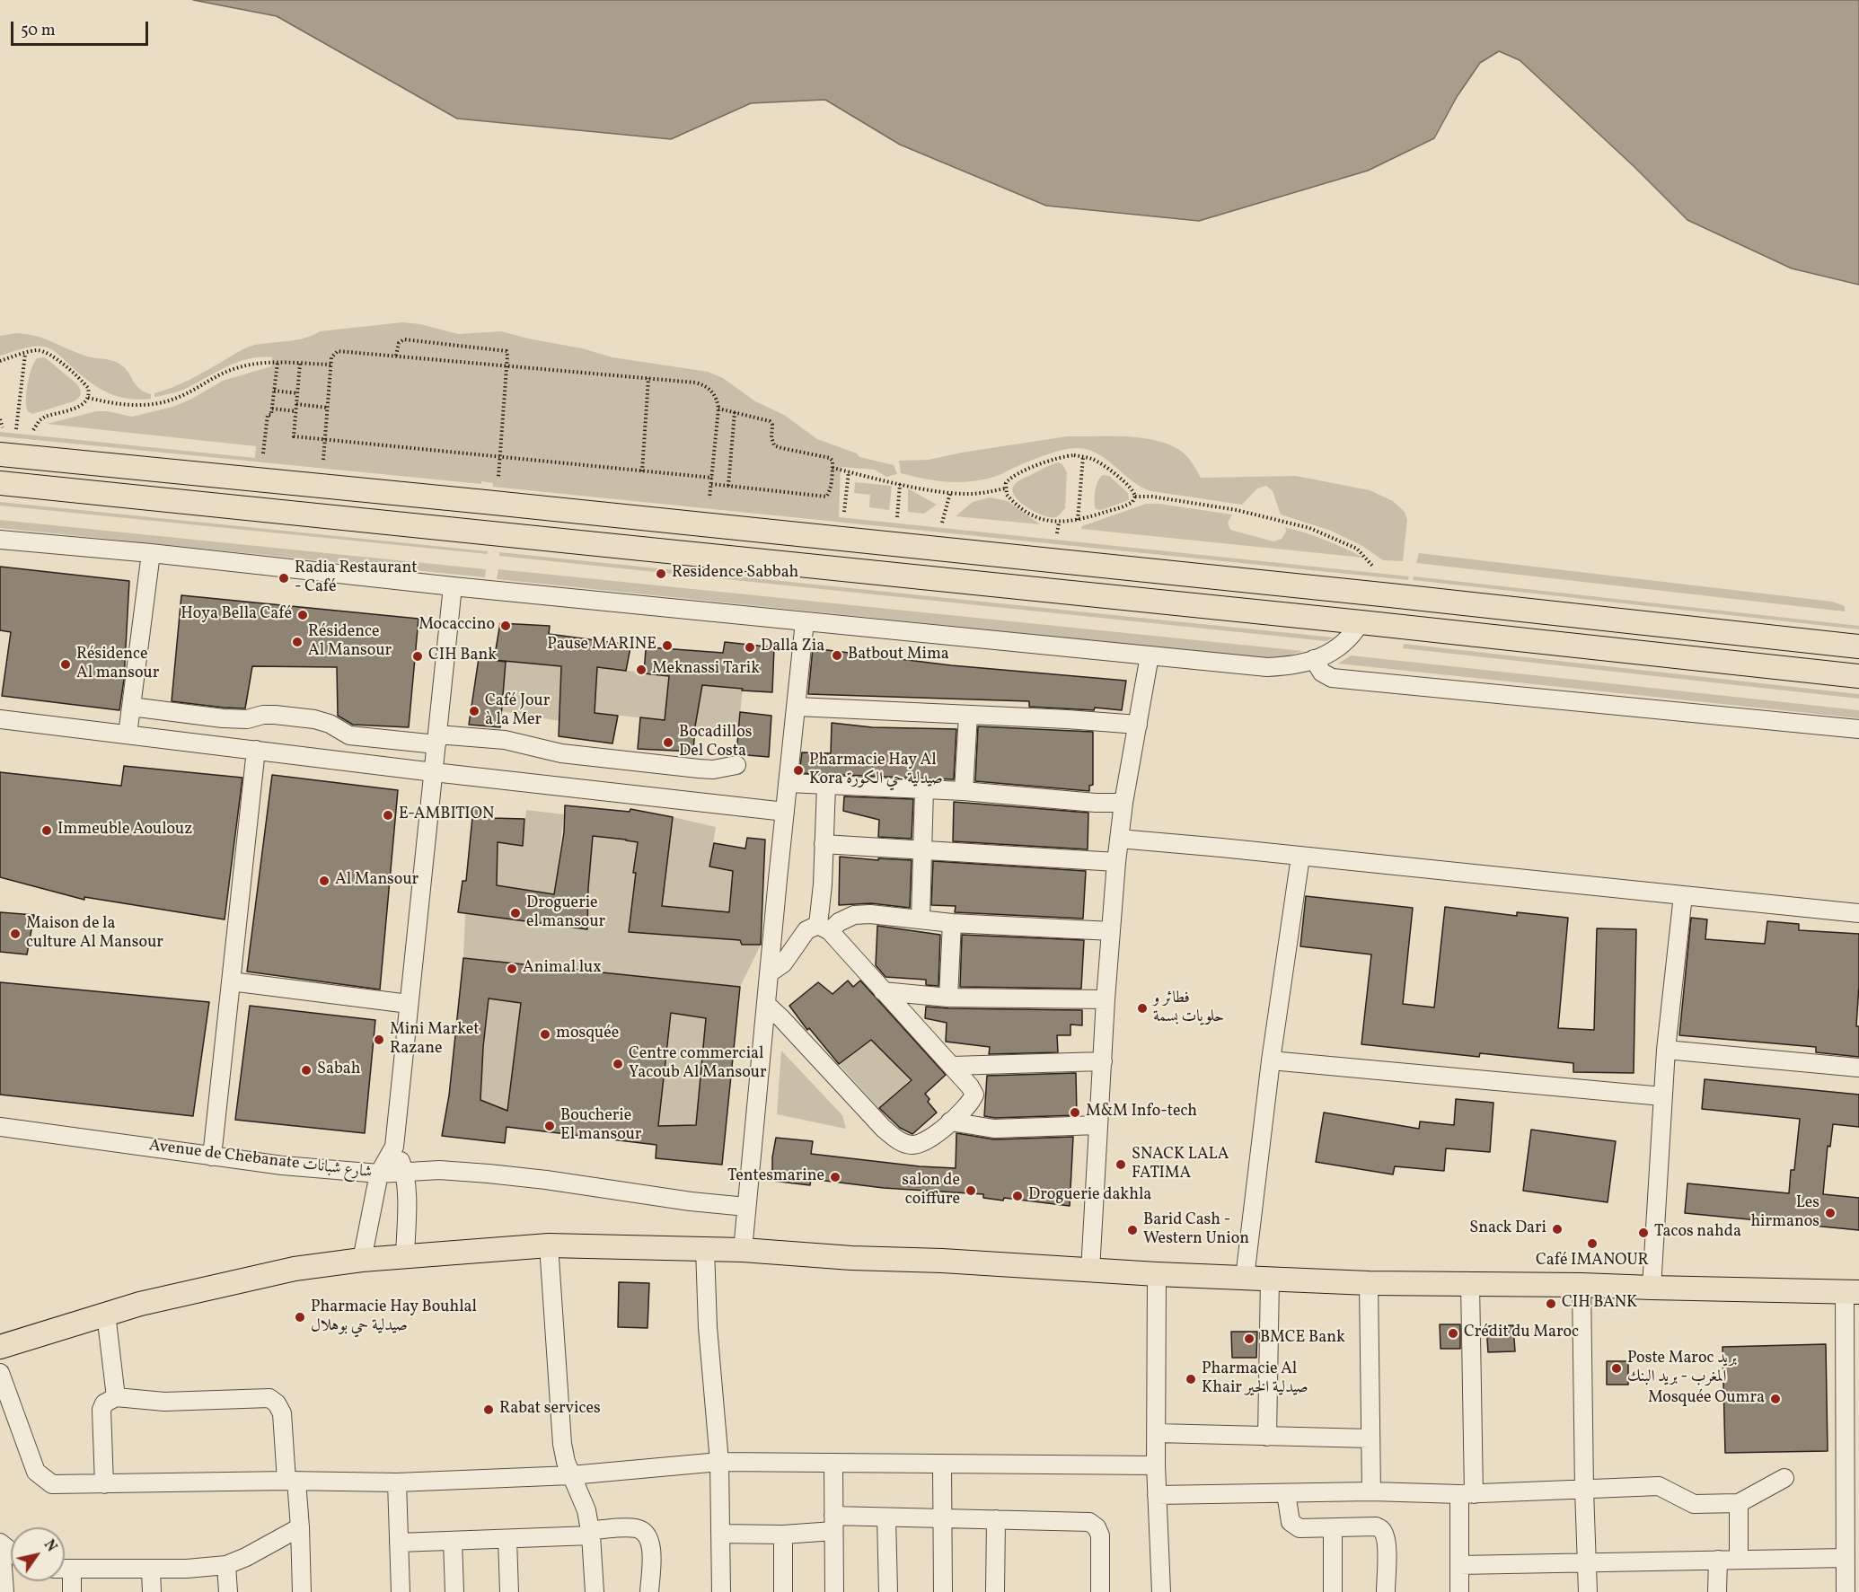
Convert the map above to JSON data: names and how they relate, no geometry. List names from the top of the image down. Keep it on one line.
{"streets":{"street":["Avenue de Chebanate شارع شبانات"]},"places":["Residence Sabbah","Radia Restaurant - Café","Hoya Bella Café","Mocaccino","Résidence Al Mansour","Pause MARINE","Dalla Zia","Batbout Mima","CIH Bank","Résidence Al mansour","Meknassi Tarik","Café Jour à la Mer","Bocadillos Del Costa","Pharmacie Hay Al Kora صيدلية حي الكورة","E-AMBITION","Immeuble Aoulouz","Al Mansour","Droguerie el mansour","Maison de la culture Al Mansour","Animal lux","فطائر و حلويات بسمة","mosquée","Mini Market Razane","Centre commercial Yacoub Al Mansour","Sabah","M&M Info-tech","Boucherie El mansour","SNACK LALA FATIMA","Tentesmarine","salon de coiffure","Droguerie dakhla","Les hirmanos","Snack Dari","Barid Cash - Western Union","Tacos nahda","Café IMANOUR","CIH BANK","Pharmacie Hay Bouhlal صيدلية حي بوهلال","Crédit du Maroc","BMCE Bank","Poste Maroc بريد المغرب - بريد البنك","Pharmacie Al Khair صيدلية الخير","Mosquée Oumra","Rabat services"],"scale_bar":"50 m","north":"top right"}
